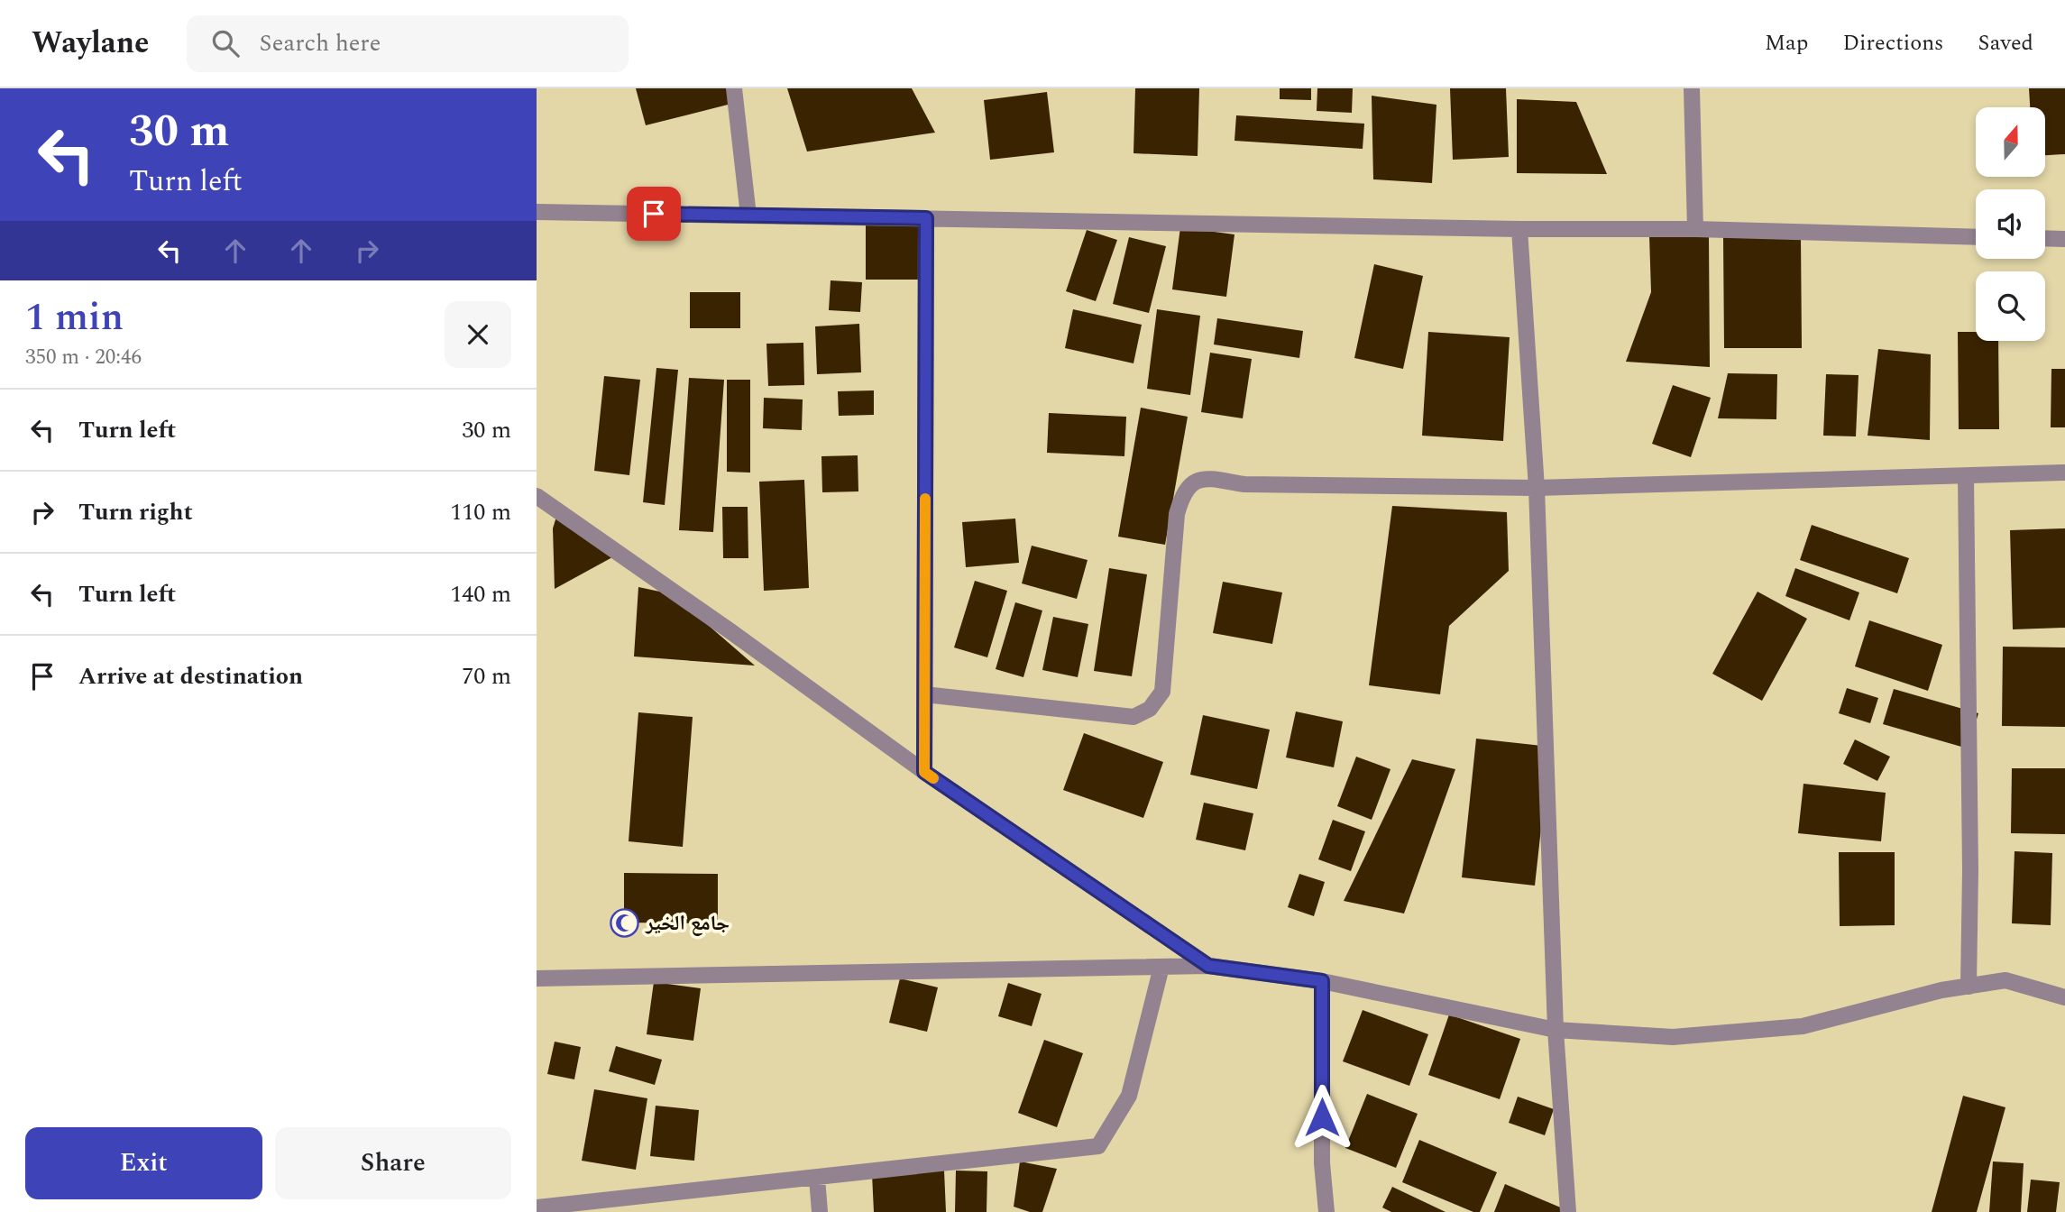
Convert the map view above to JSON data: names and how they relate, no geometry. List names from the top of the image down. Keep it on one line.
{"places":{"mosque":["جامع الخير"]},"north":"top","page":{"header":"Waylane","search":"Search here","nav":["Map","Directions","Saved"],"turn":["30 m","Turn left"],"heading":["1 min","350 m · 20:46"],"list":[{"name":"Turn left","value":"30 m"},{"name":"Turn right","value":"110 m"},{"name":"Turn left","value":"140 m"},{"name":"Arrive at destination","value":"70 m"}],"buttons":["Exit","Share"]}}
